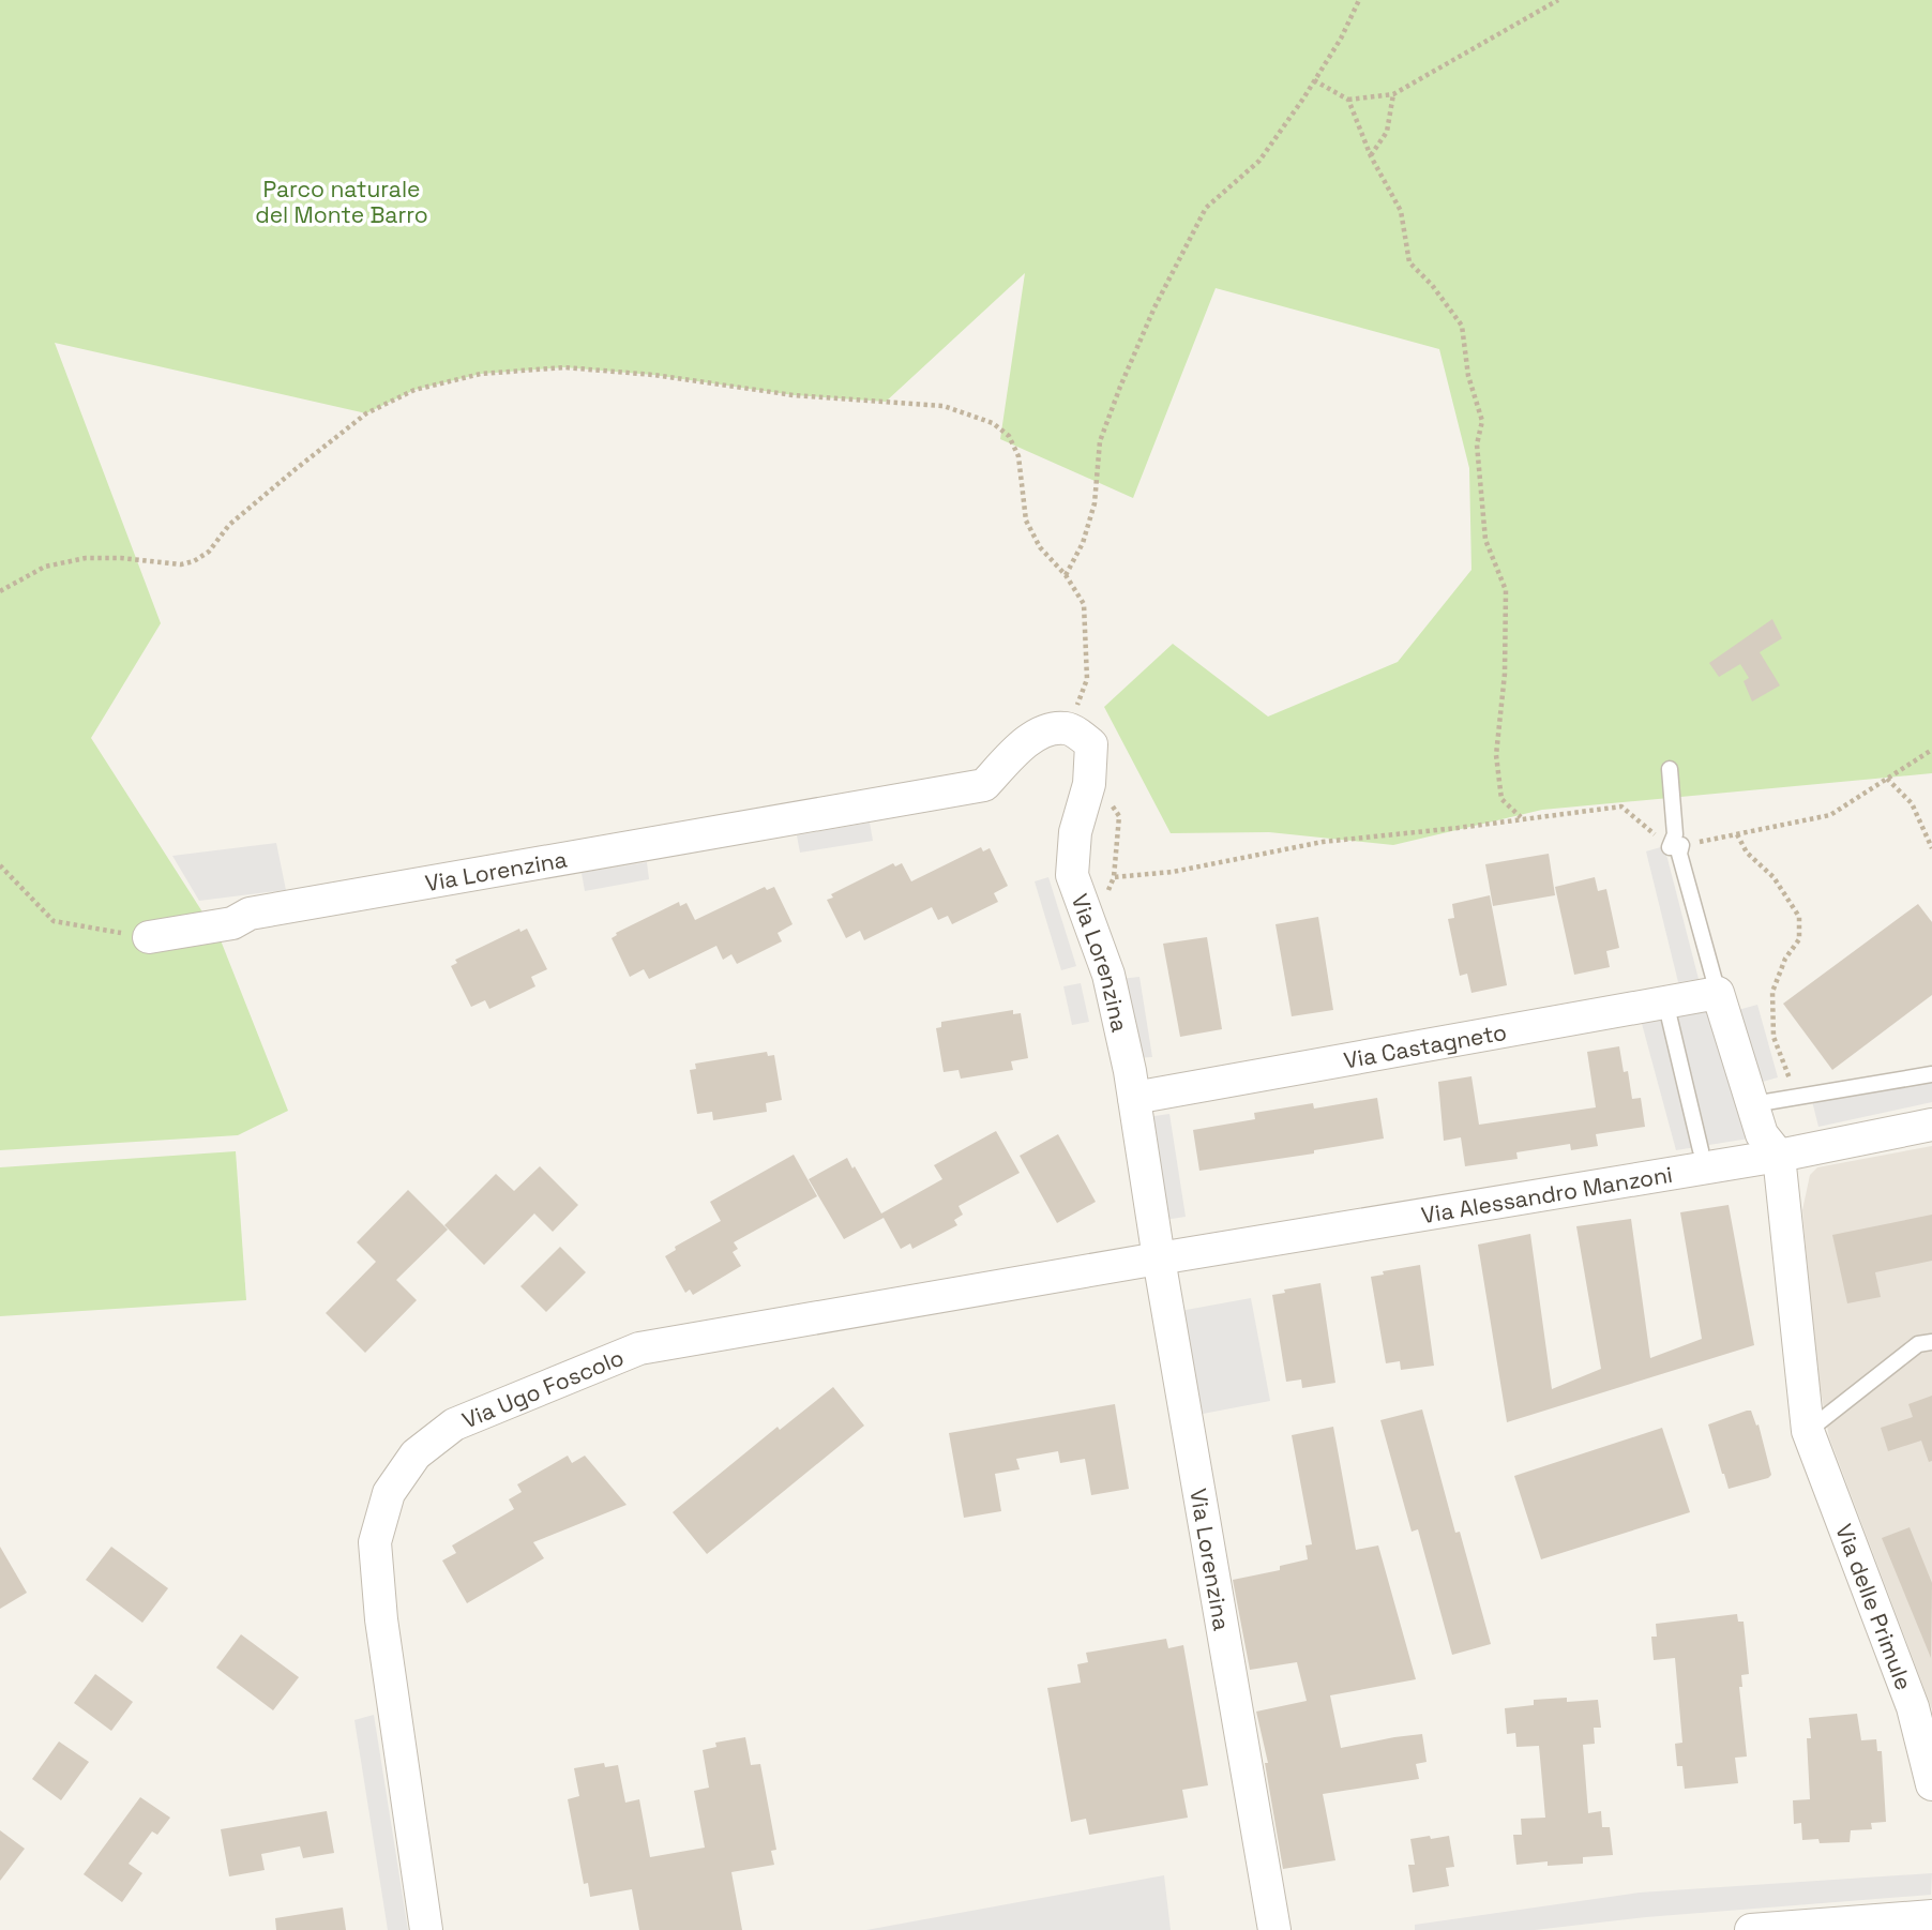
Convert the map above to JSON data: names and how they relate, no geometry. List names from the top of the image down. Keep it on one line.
{"streets":{"street":["Via Lorenzina","Via Castagneto","Via Alessandro Manzoni","Via Ugo Foscolo","Via delle Primule"]},"crossings":[["Via Lorenzina","Via Castagneto"],["Via Lorenzina","Via Alessandro Manzoni"],["Via Lorenzina","Via Ugo Foscolo"],["Via Alessandro Manzoni","Via Ugo Foscolo"],["Via Alessandro Manzoni","Via delle Primule"]],"parks":["Parco naturale del Monte Barro"]}
